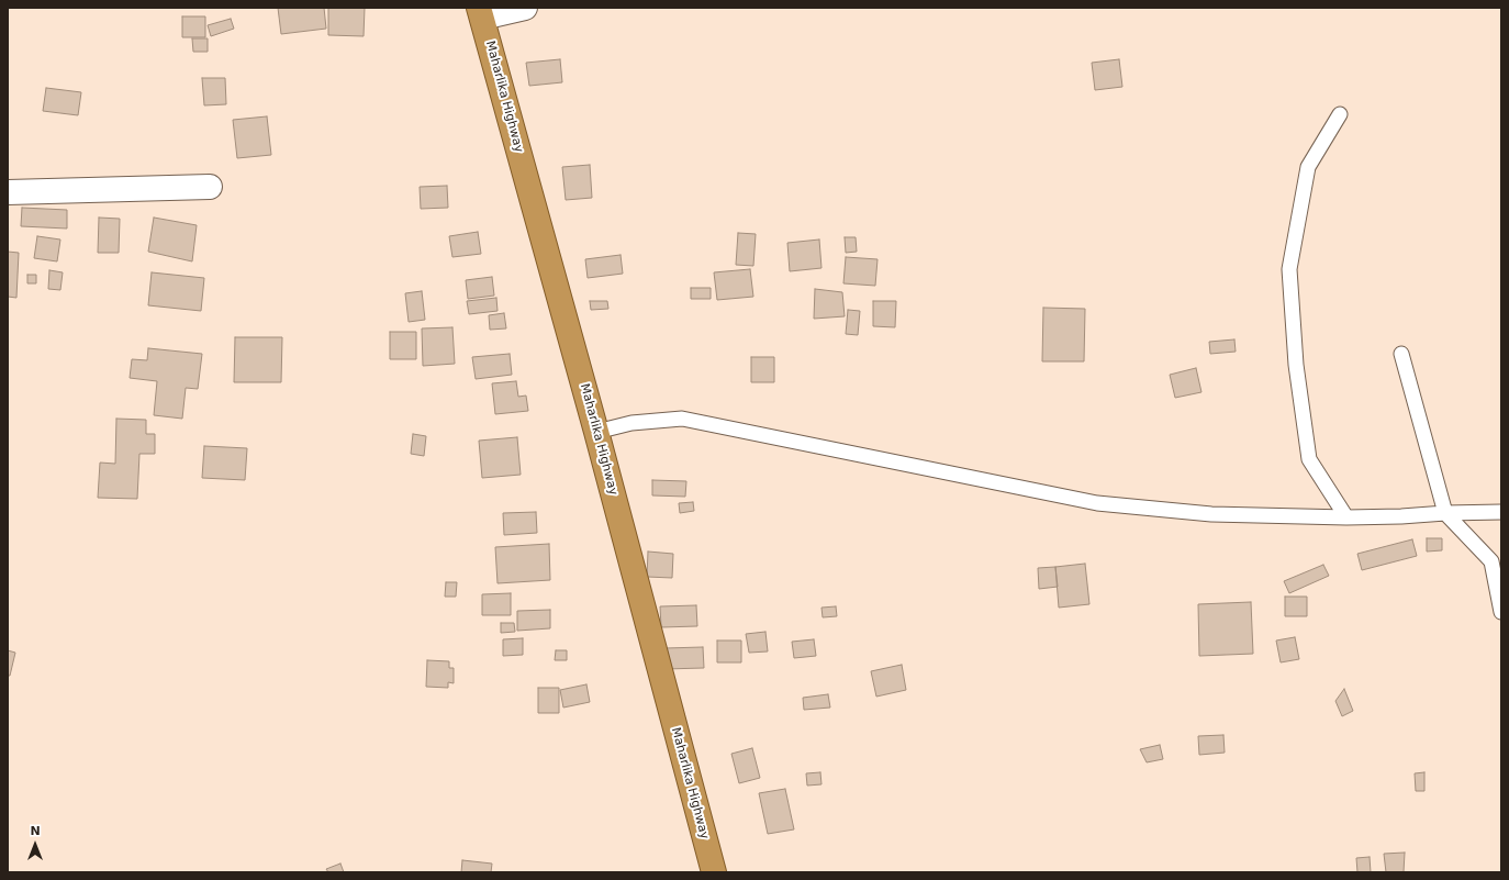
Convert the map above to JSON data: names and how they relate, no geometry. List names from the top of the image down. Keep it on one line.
{"streets":{"highway":["Maharlika Highway"]},"north":"top"}
